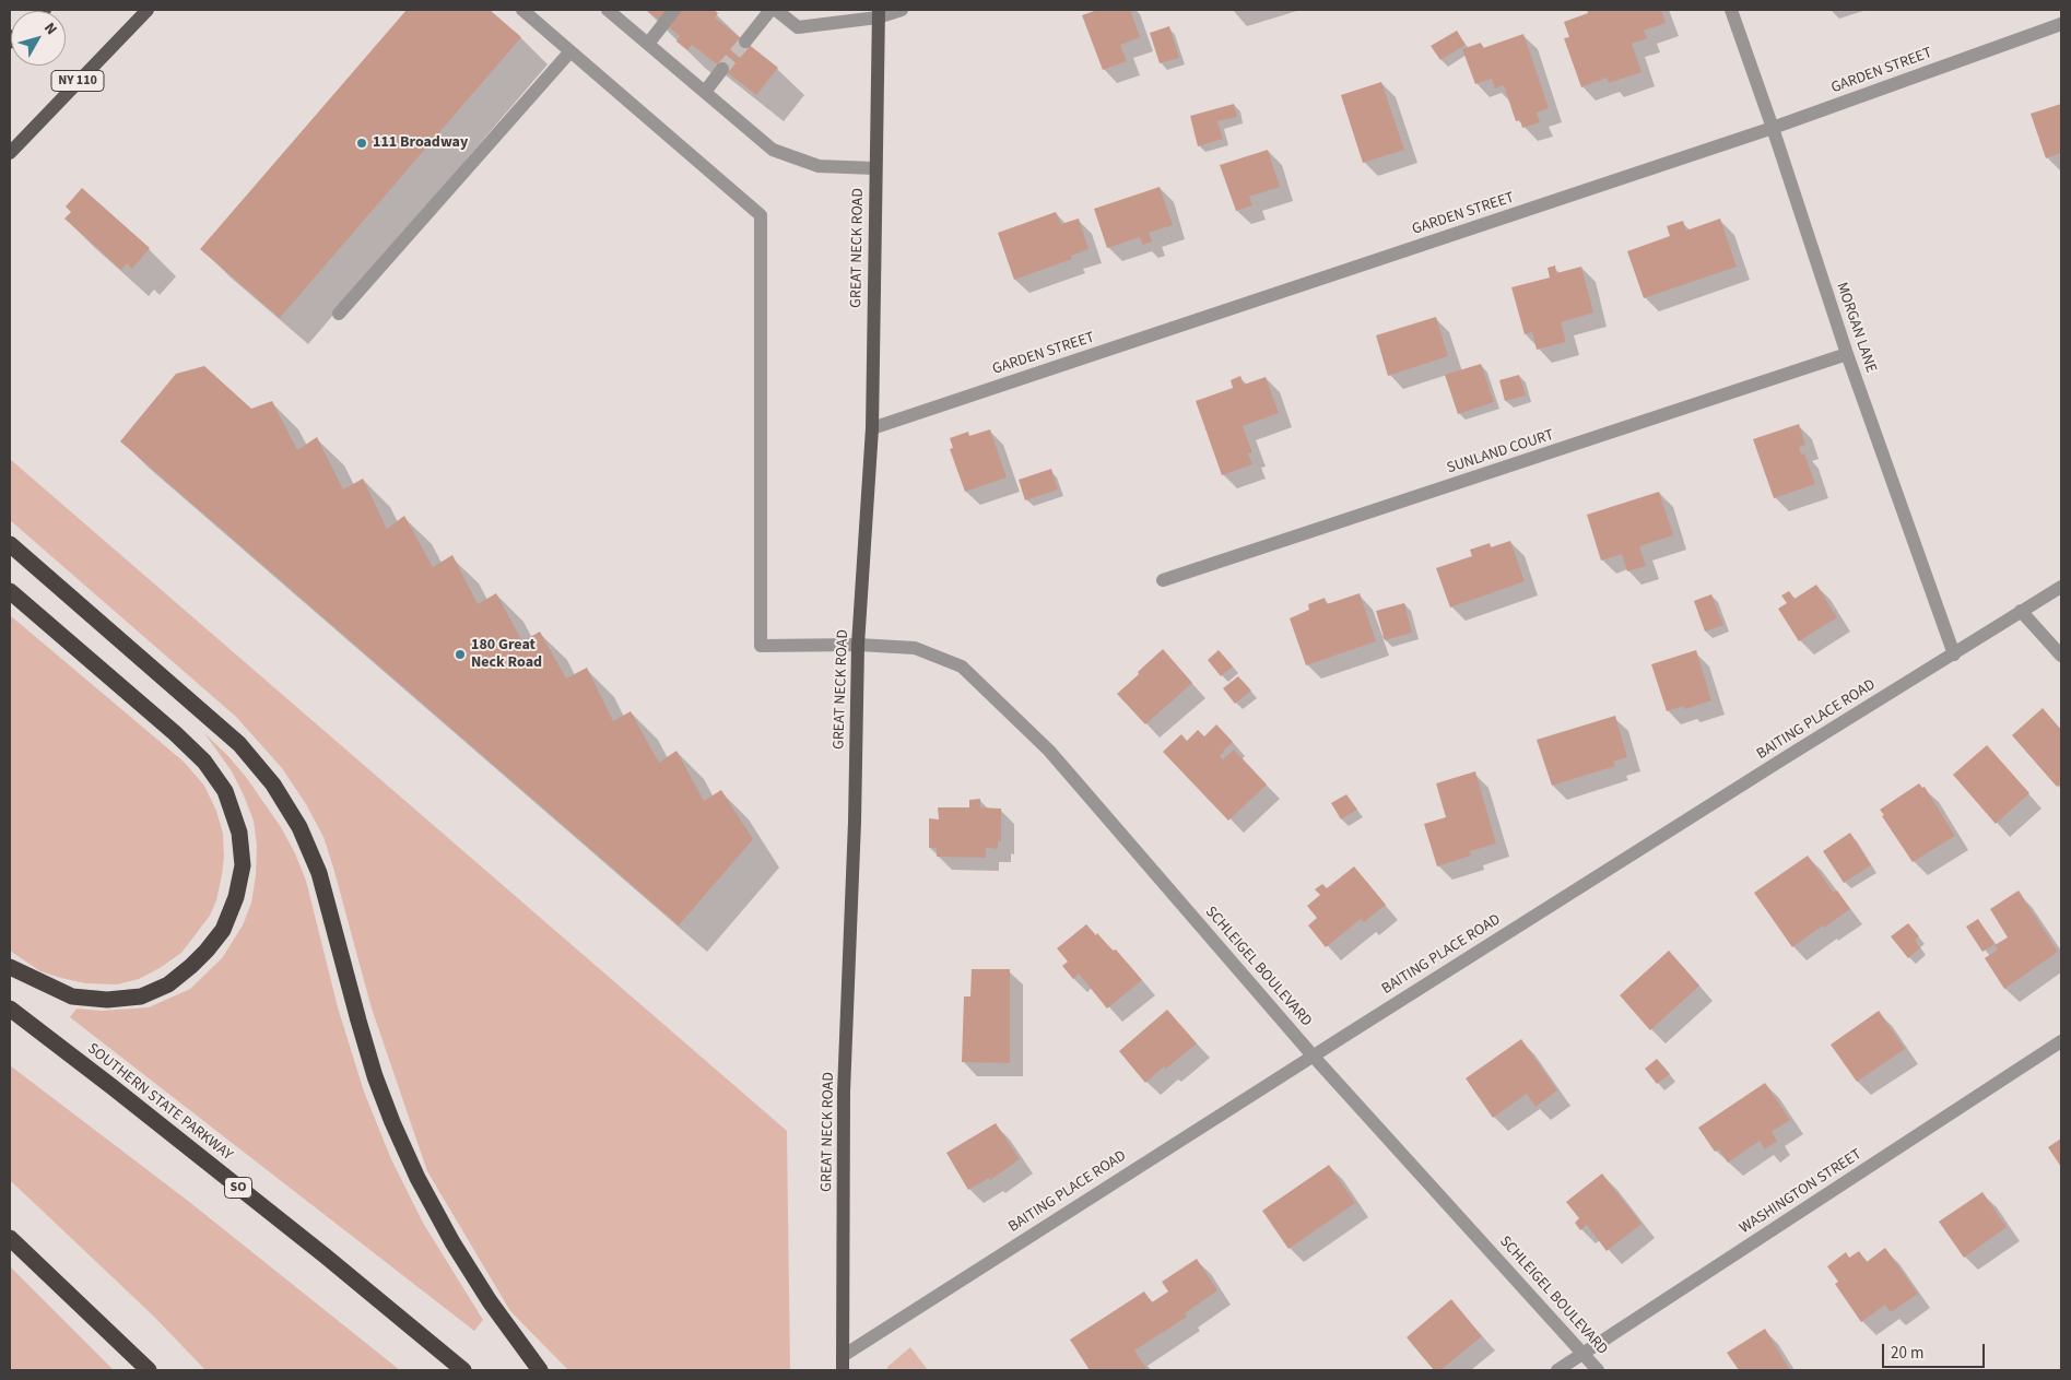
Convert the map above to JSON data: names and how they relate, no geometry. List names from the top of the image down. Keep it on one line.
{"streets":{"highway":["SOUTHERN STATE PARKWAY","SO"],"main road":["NY 110","GREAT NECK ROAD"],"street":["GARDEN STREET","MORGAN LANE","SUNLAND COURT","BAITING PLACE ROAD","SCHLEIGEL BOULEVARD","WASHINGTON STREET"]},"crossings":[["GARDEN STREET","GREAT NECK ROAD"],["GARDEN STREET","MORGAN LANE"],["GREAT NECK ROAD","BAITING PLACE ROAD"],["GREAT NECK ROAD","SCHLEIGEL BOULEVARD"],["MORGAN LANE","SUNLAND COURT"],["MORGAN LANE","BAITING PLACE ROAD"],["BAITING PLACE ROAD","SCHLEIGEL BOULEVARD"],["SCHLEIGEL BOULEVARD","WASHINGTON STREET"]],"places":["111 Broadway","180 Great Neck Road"],"scale_bar":"20 m","north":"top right"}
